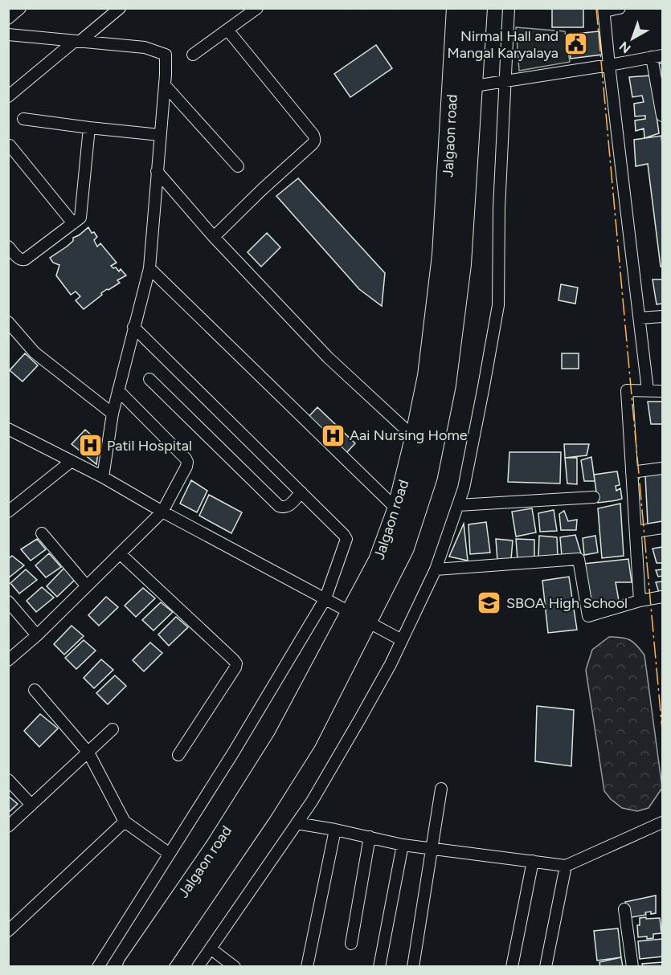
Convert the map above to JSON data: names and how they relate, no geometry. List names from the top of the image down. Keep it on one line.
{"streets":{"highway":["Jalgaon road"]},"places":{"public building":["Nirmal Hall and Mangal Karyalaya"],"hospital":["Aai Nursing Home","Patil Hospital"],"school or university":["SBOA High School"]},"north":"bottom left"}
